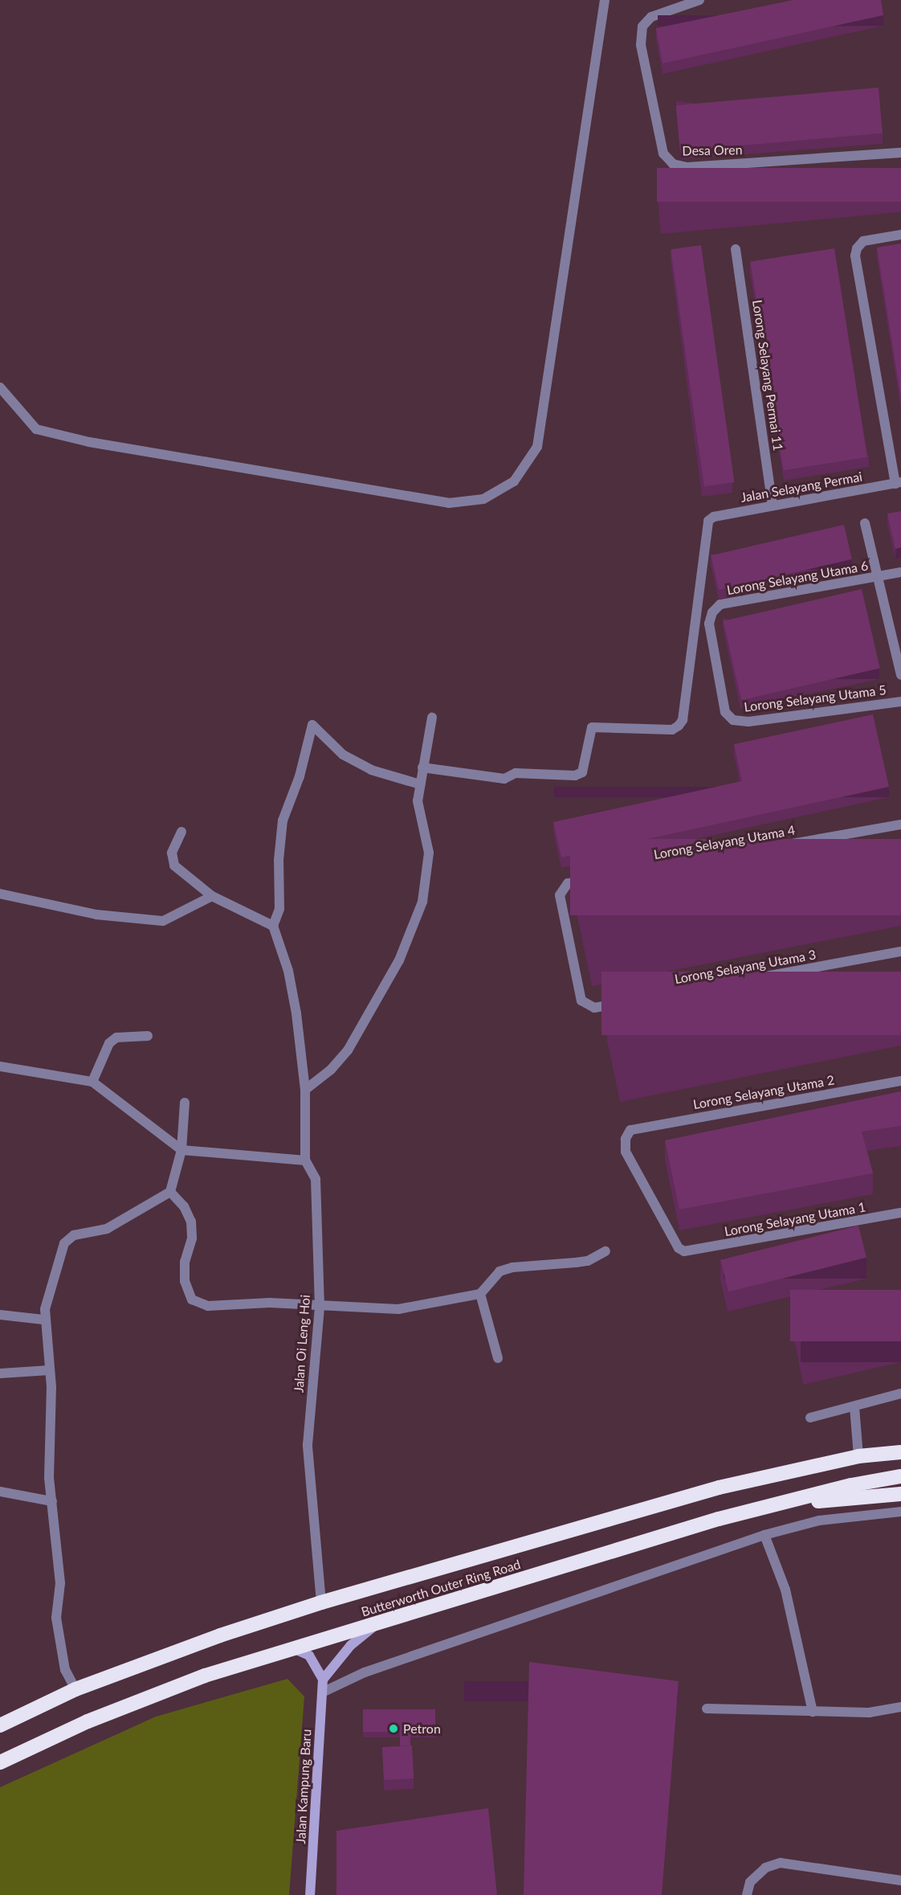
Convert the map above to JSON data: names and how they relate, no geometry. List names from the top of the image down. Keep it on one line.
{"streets":{"highway":["Butterworth Outer Ring Road"],"street":["Desa Oren","Lorong Selayang Permai 11","Jalan Selayang Permai","Lorong Selayang Utama 6","Lorong Selayang Utama 5","Lorong Selayang Utama 4","Lorong Selayang Utama 3","Lorong Selayang Utama 2","Lorong Selayang Utama 1","Jalan Oi Leng Hoi","Jalan Kampung Baru"]},"crossings":[["Lorong Selayang Permai 11","Jalan Selayang Permai"],["Lorong Selayang Utama 6","Lorong Selayang Utama 5"],["Lorong Selayang Utama 4","Lorong Selayang Utama 3"],["Lorong Selayang Utama 2","Lorong Selayang Utama 1"],["Jalan Oi Leng Hoi","Butterworth Outer Ring Road"]],"places":["Petron"]}
